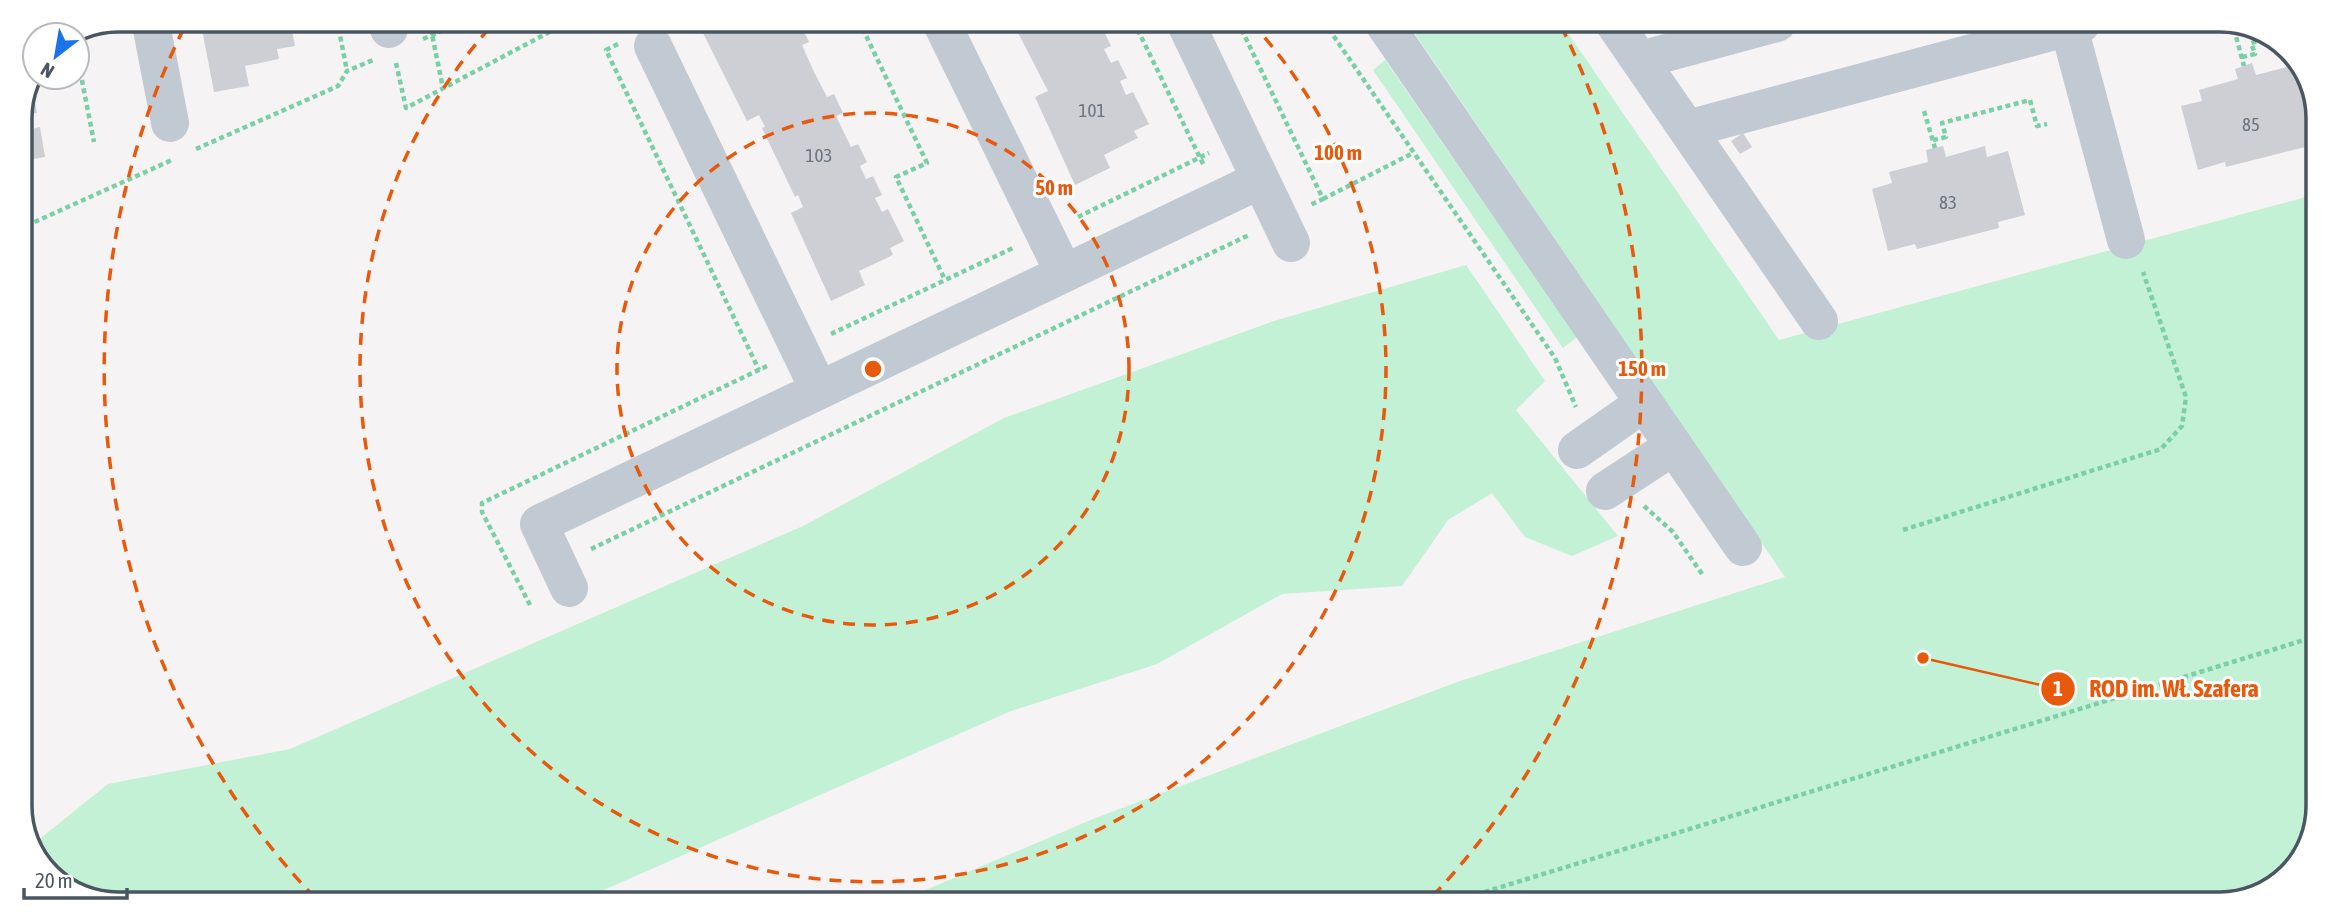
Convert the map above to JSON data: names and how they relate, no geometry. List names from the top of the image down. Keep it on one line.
{"places":["ROD im. Wł. Szafera"],"house_numbers":["101","85","103","83"],"scale_bar":"20 m","north":"bottom left","rings":["100 m","50 m","150 m"]}
